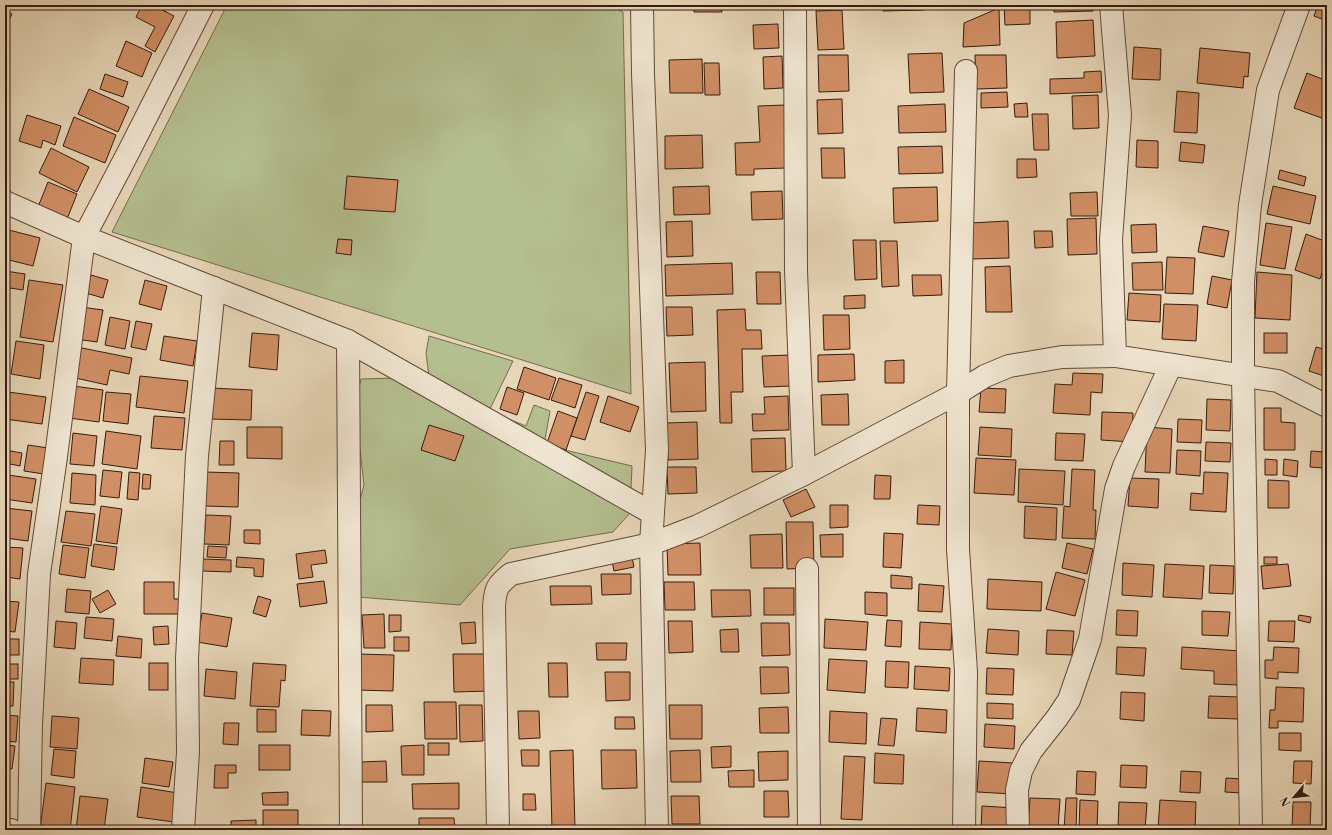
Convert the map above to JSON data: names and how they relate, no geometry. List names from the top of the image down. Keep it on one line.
{"north":"bottom left"}
